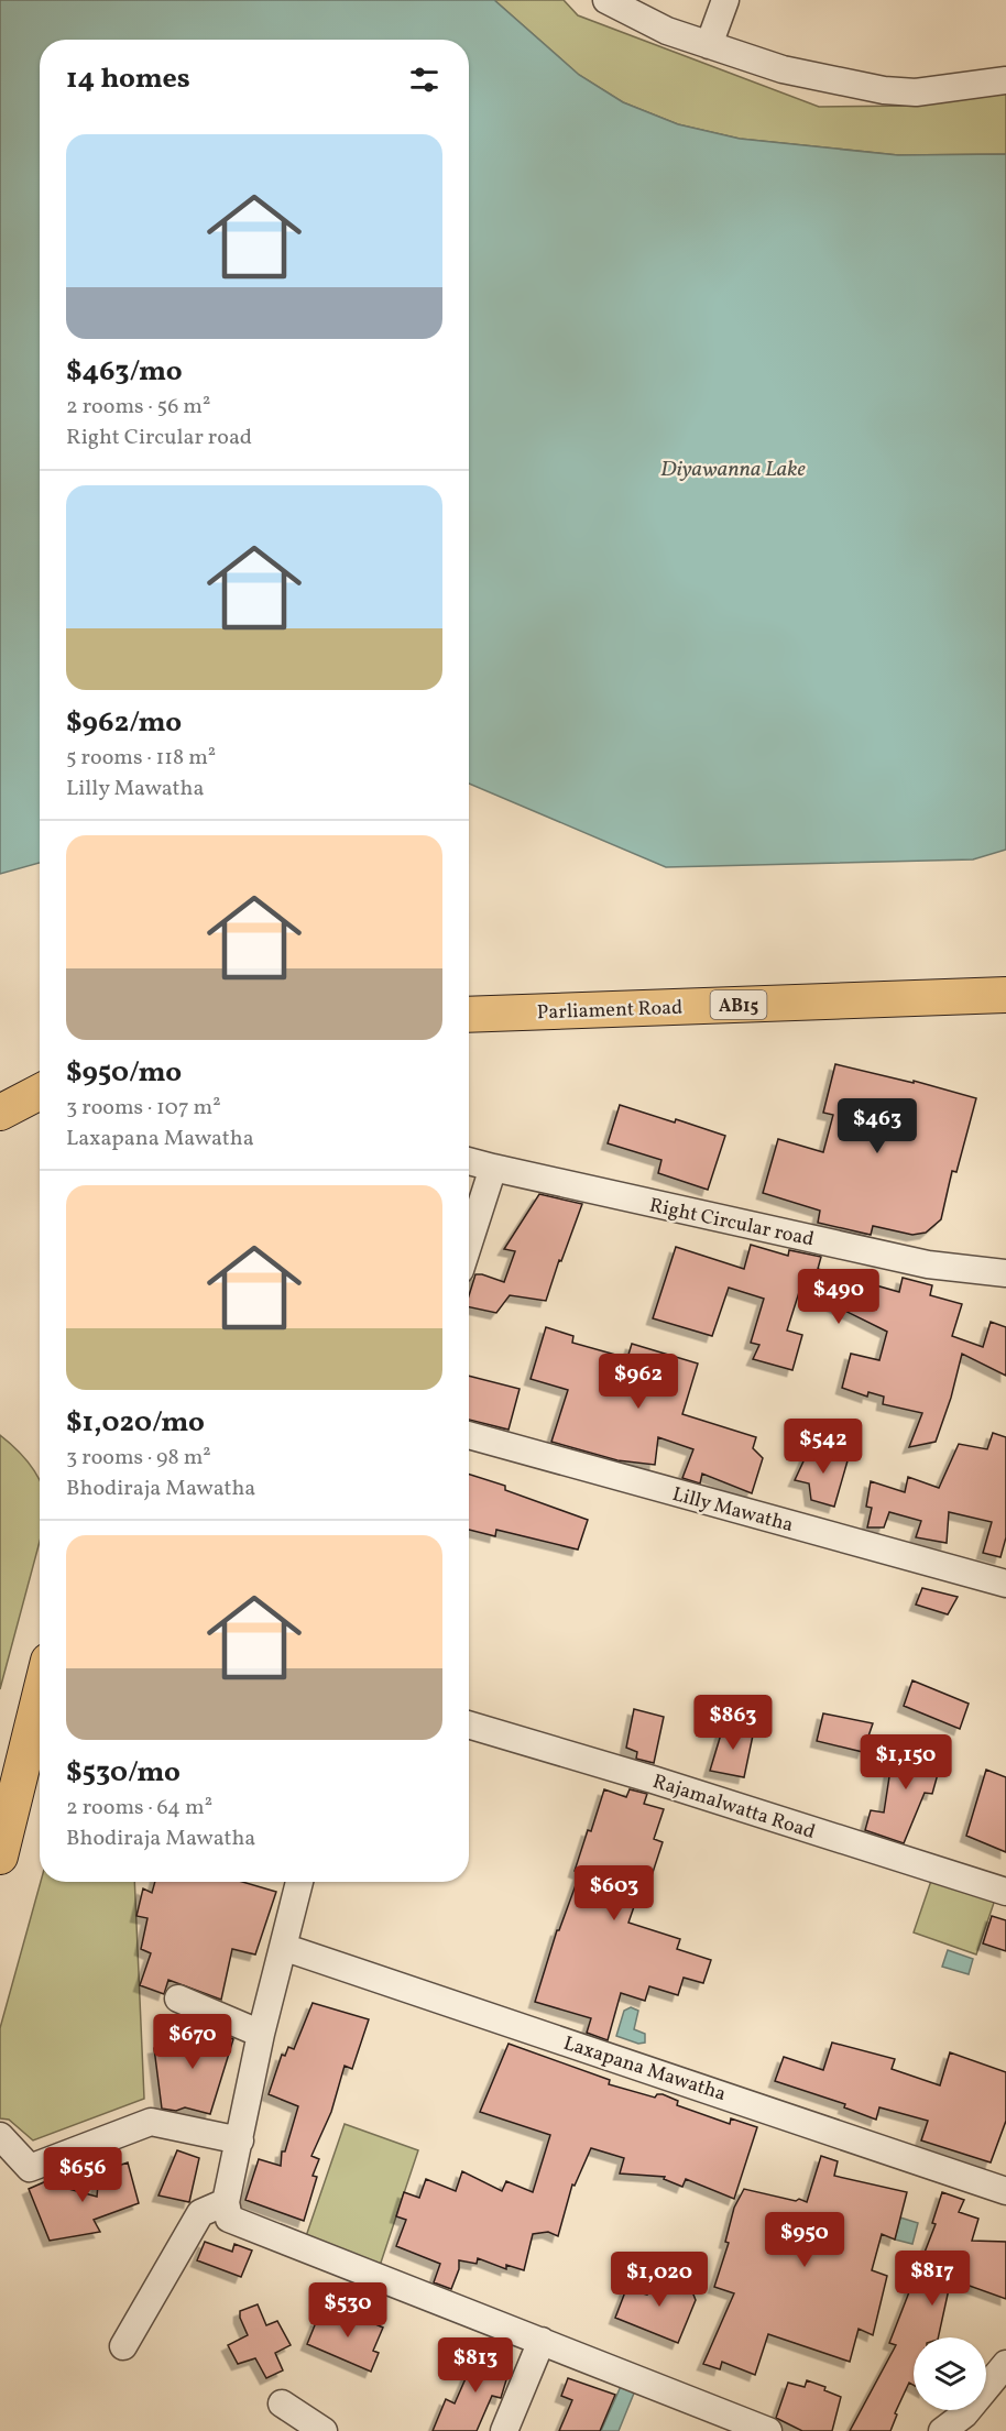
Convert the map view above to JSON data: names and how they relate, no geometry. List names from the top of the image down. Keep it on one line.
{"streets":{"main road":["AB15","Parliament Road"],"street":["Right Circular road","Lilly Mawatha","Rajamalwatta Road","Laxapana Mawatha"]},"water":["Diyawanna Lake"],"page":{"heading":"14 homes","list":[{"name":"$463/mo","note":"2 rooms · 56 m² · Right Circular road"},{"name":"$962/mo","note":"5 rooms · 118 m² · Lilly Mawatha"},{"name":"$950/mo","note":"3 rooms · 107 m² · Laxapana Mawatha"},{"name":"$1,020/mo","note":"3 rooms · 98 m² · Bhodiraja Mawatha"},{"name":"$530/mo","note":"2 rooms · 64 m² · Bhodiraja Mawatha"}],"price":["$463","$490","$962","$542","$863","$1,150","$603","$670","$656","$950","$817","$1,020","$530","$813"]}}
